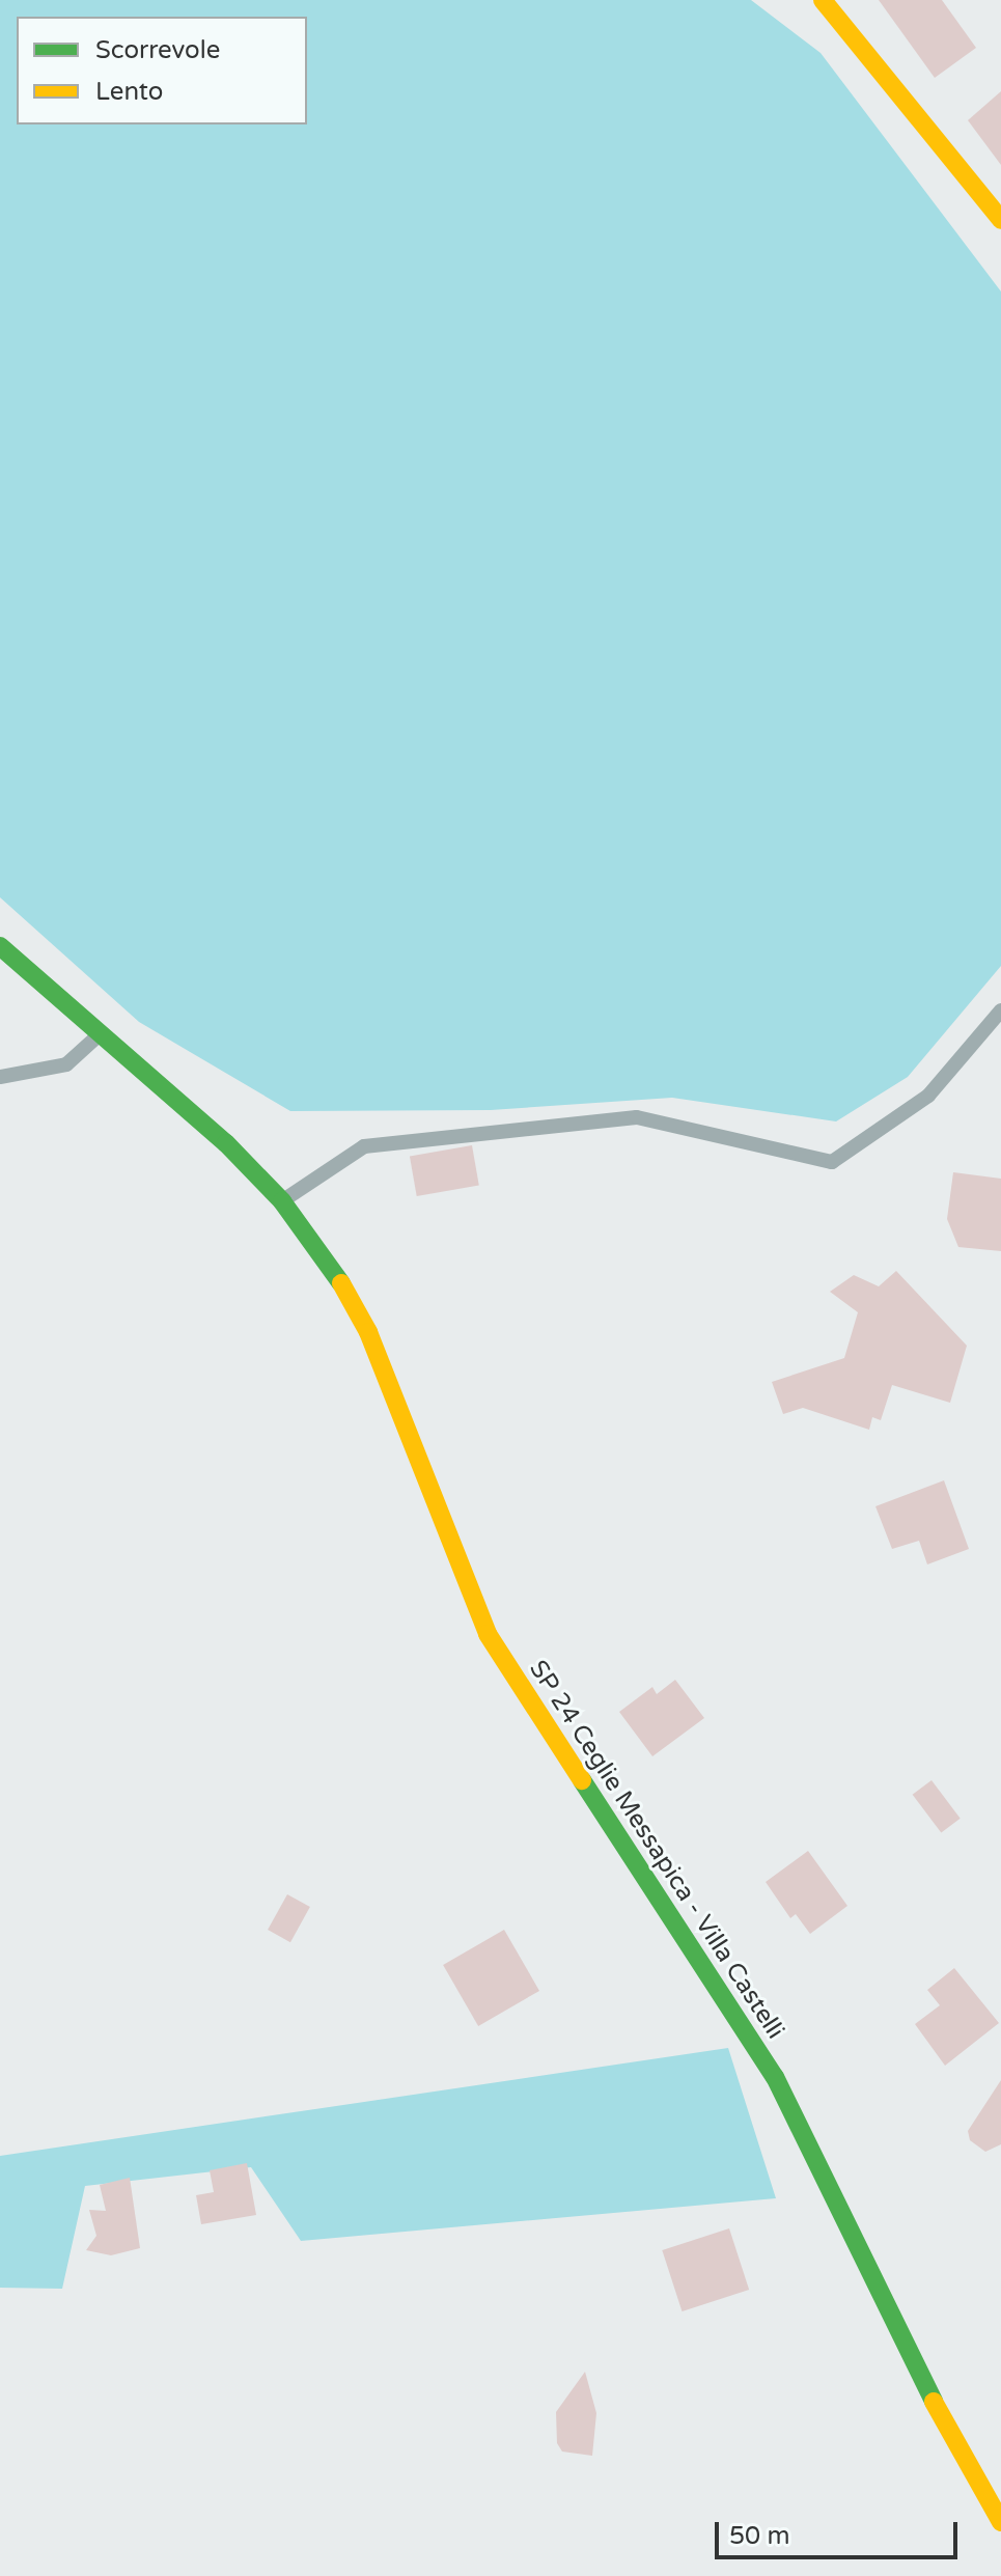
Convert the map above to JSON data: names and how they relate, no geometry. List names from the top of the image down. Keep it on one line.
{"streets":{"main road":["SP 24 Ceglie Messapica - Villa Castelli"]},"legend":["Scorrevole","Lento"],"scale_bar":"50 m"}
